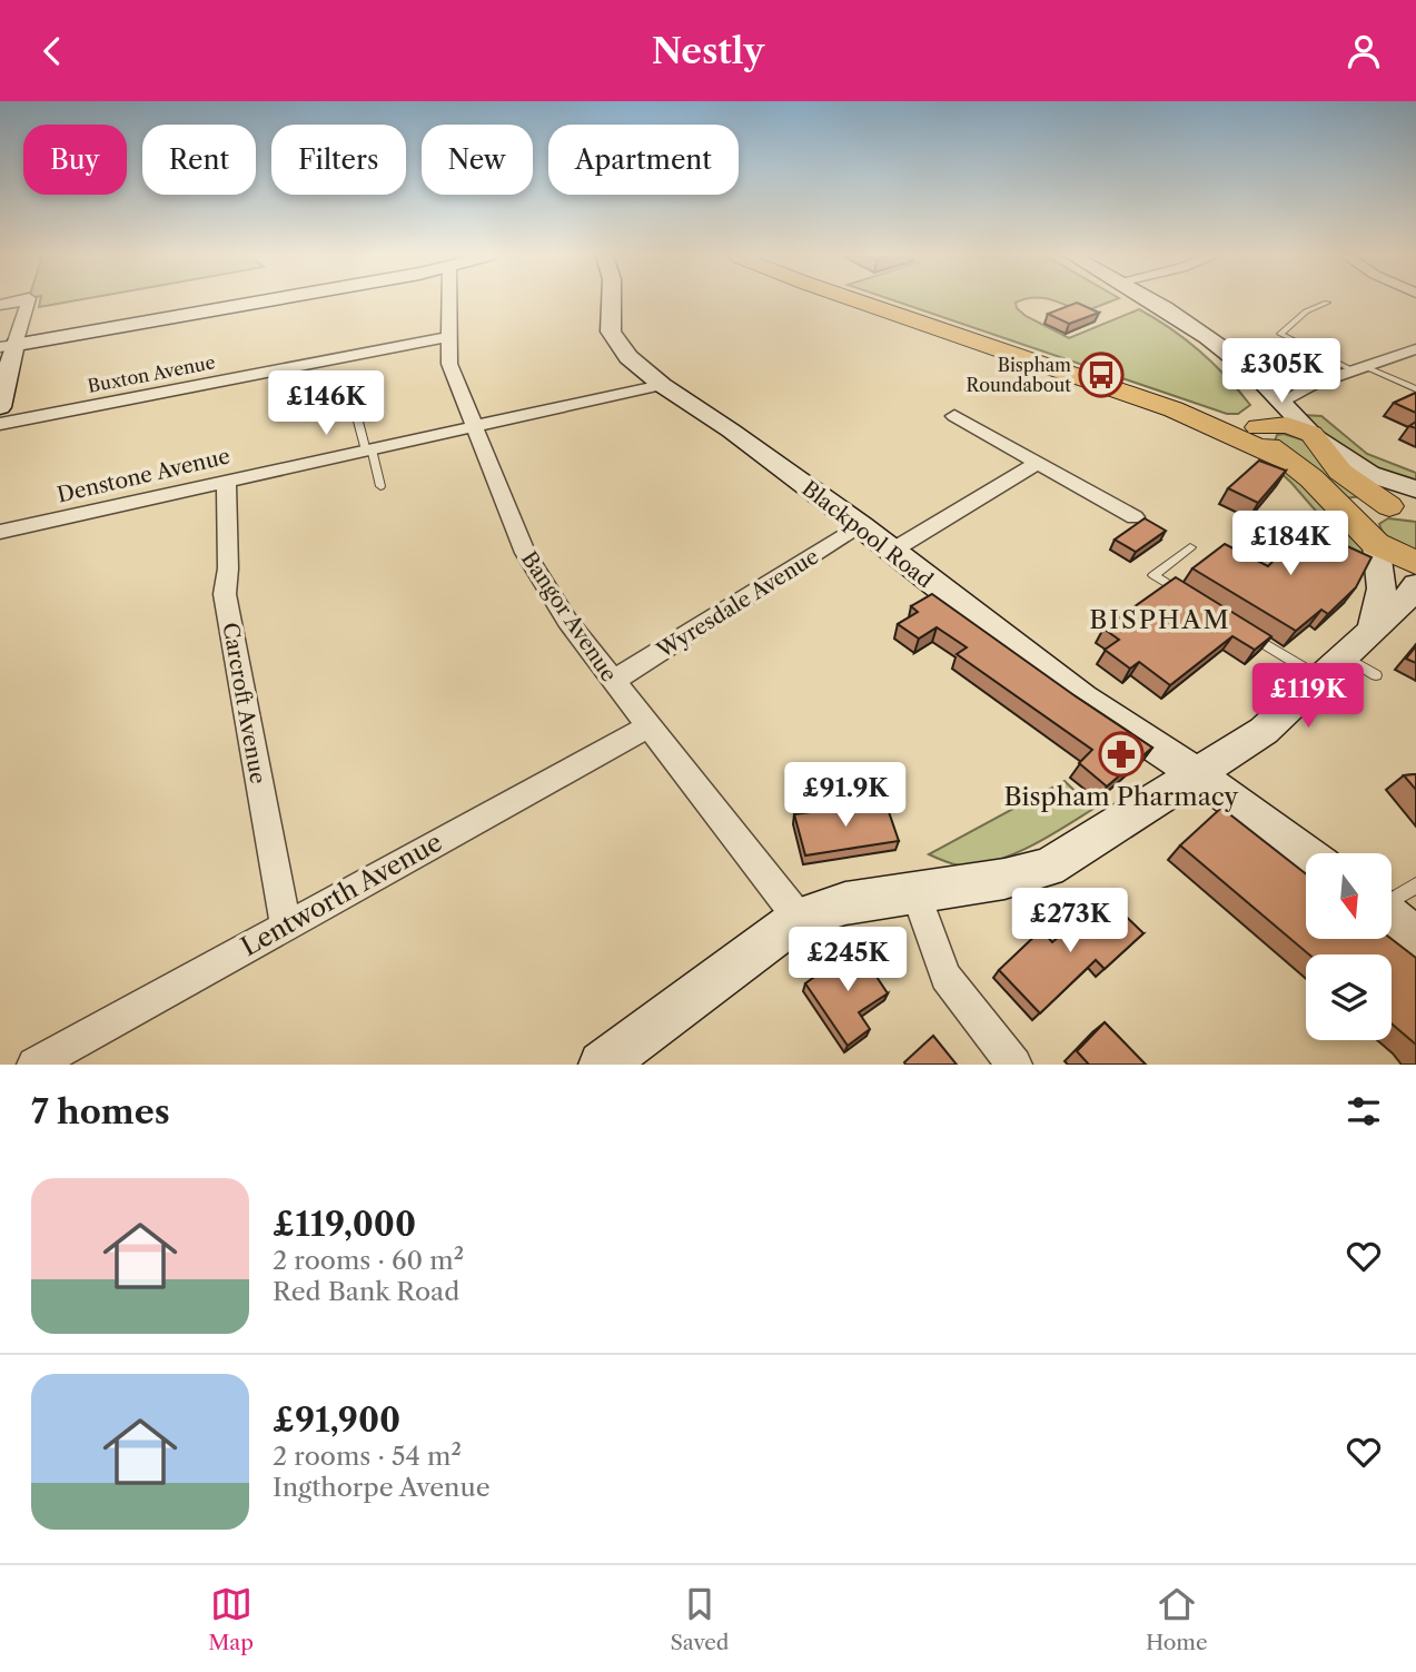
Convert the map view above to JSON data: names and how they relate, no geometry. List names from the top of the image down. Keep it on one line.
{"streets":{"street":["Buxton Avenue","Denstone Avenue","Blackpool Road","Wyresdale Avenue","Bangor Avenue","Carcroft Avenue","Lentworth Avenue"]},"crossings":[["Buxton Avenue","Bangor Avenue"],["Denstone Avenue","Blackpool Road"],["Denstone Avenue","Bangor Avenue"],["Denstone Avenue","Carcroft Avenue"],["Blackpool Road","Wyresdale Avenue"],["Wyresdale Avenue","Bangor Avenue"],["Bangor Avenue","Lentworth Avenue"],["Carcroft Avenue","Lentworth Avenue"]],"districts":["BISPHAM"],"places":{"bus stop":["Bispham Roundabout"],"pharmacy":["Bispham Pharmacy"]},"north":"bottom","page":{"header":"Nestly","chip":["Buy","Rent","Filters","New","Apartment"],"price":["£305K","£146K","£184K","£119K","£91.9K","£273K","£245K"],"heading":"7 homes","list":[{"name":"£119,000","note":"2 rooms · 60 m² · Red Bank Road"},{"name":"£91,900","note":"2 rooms · 54 m² · Ingthorpe Avenue"}],"tabs":["Map","Saved","Home"]}}
